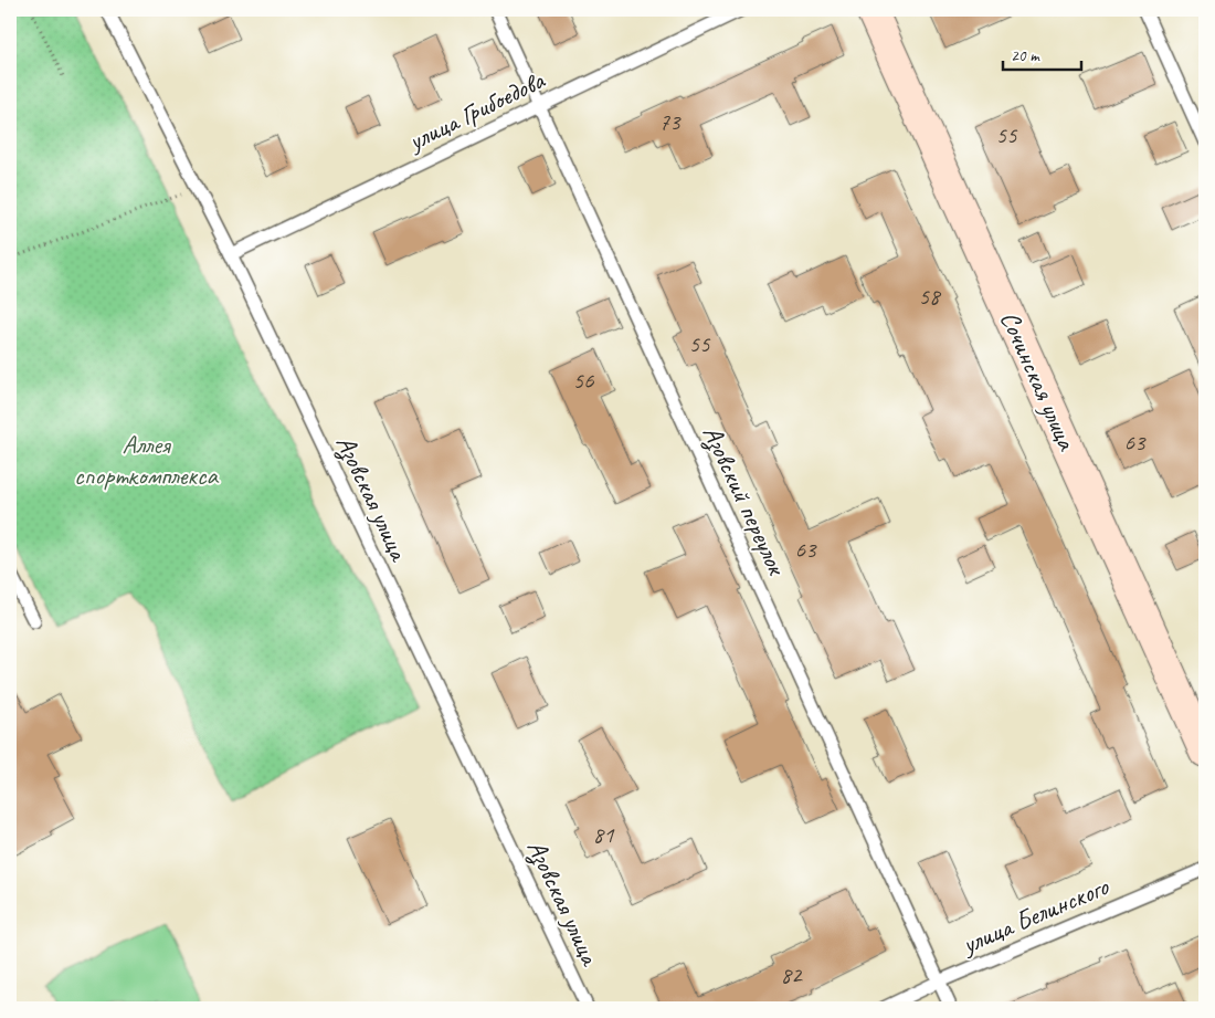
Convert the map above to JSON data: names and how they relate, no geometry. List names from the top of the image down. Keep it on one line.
{"streets":{"main road":["Сочинская улица"],"lane":["улица Грибоедова","Азовская улица","Азовский переулок","улица Белинского"]},"crossings":[["улица Грибоедова","Азовская улица"],["улица Грибоедова","Азовский переулок"],["Азовский переулок","улица Белинского"]],"parks":["Аллея спорткомплекса"],"house_numbers":["73","55","58","55","56","63","63","81","82"],"scale_bar":"20 m"}
